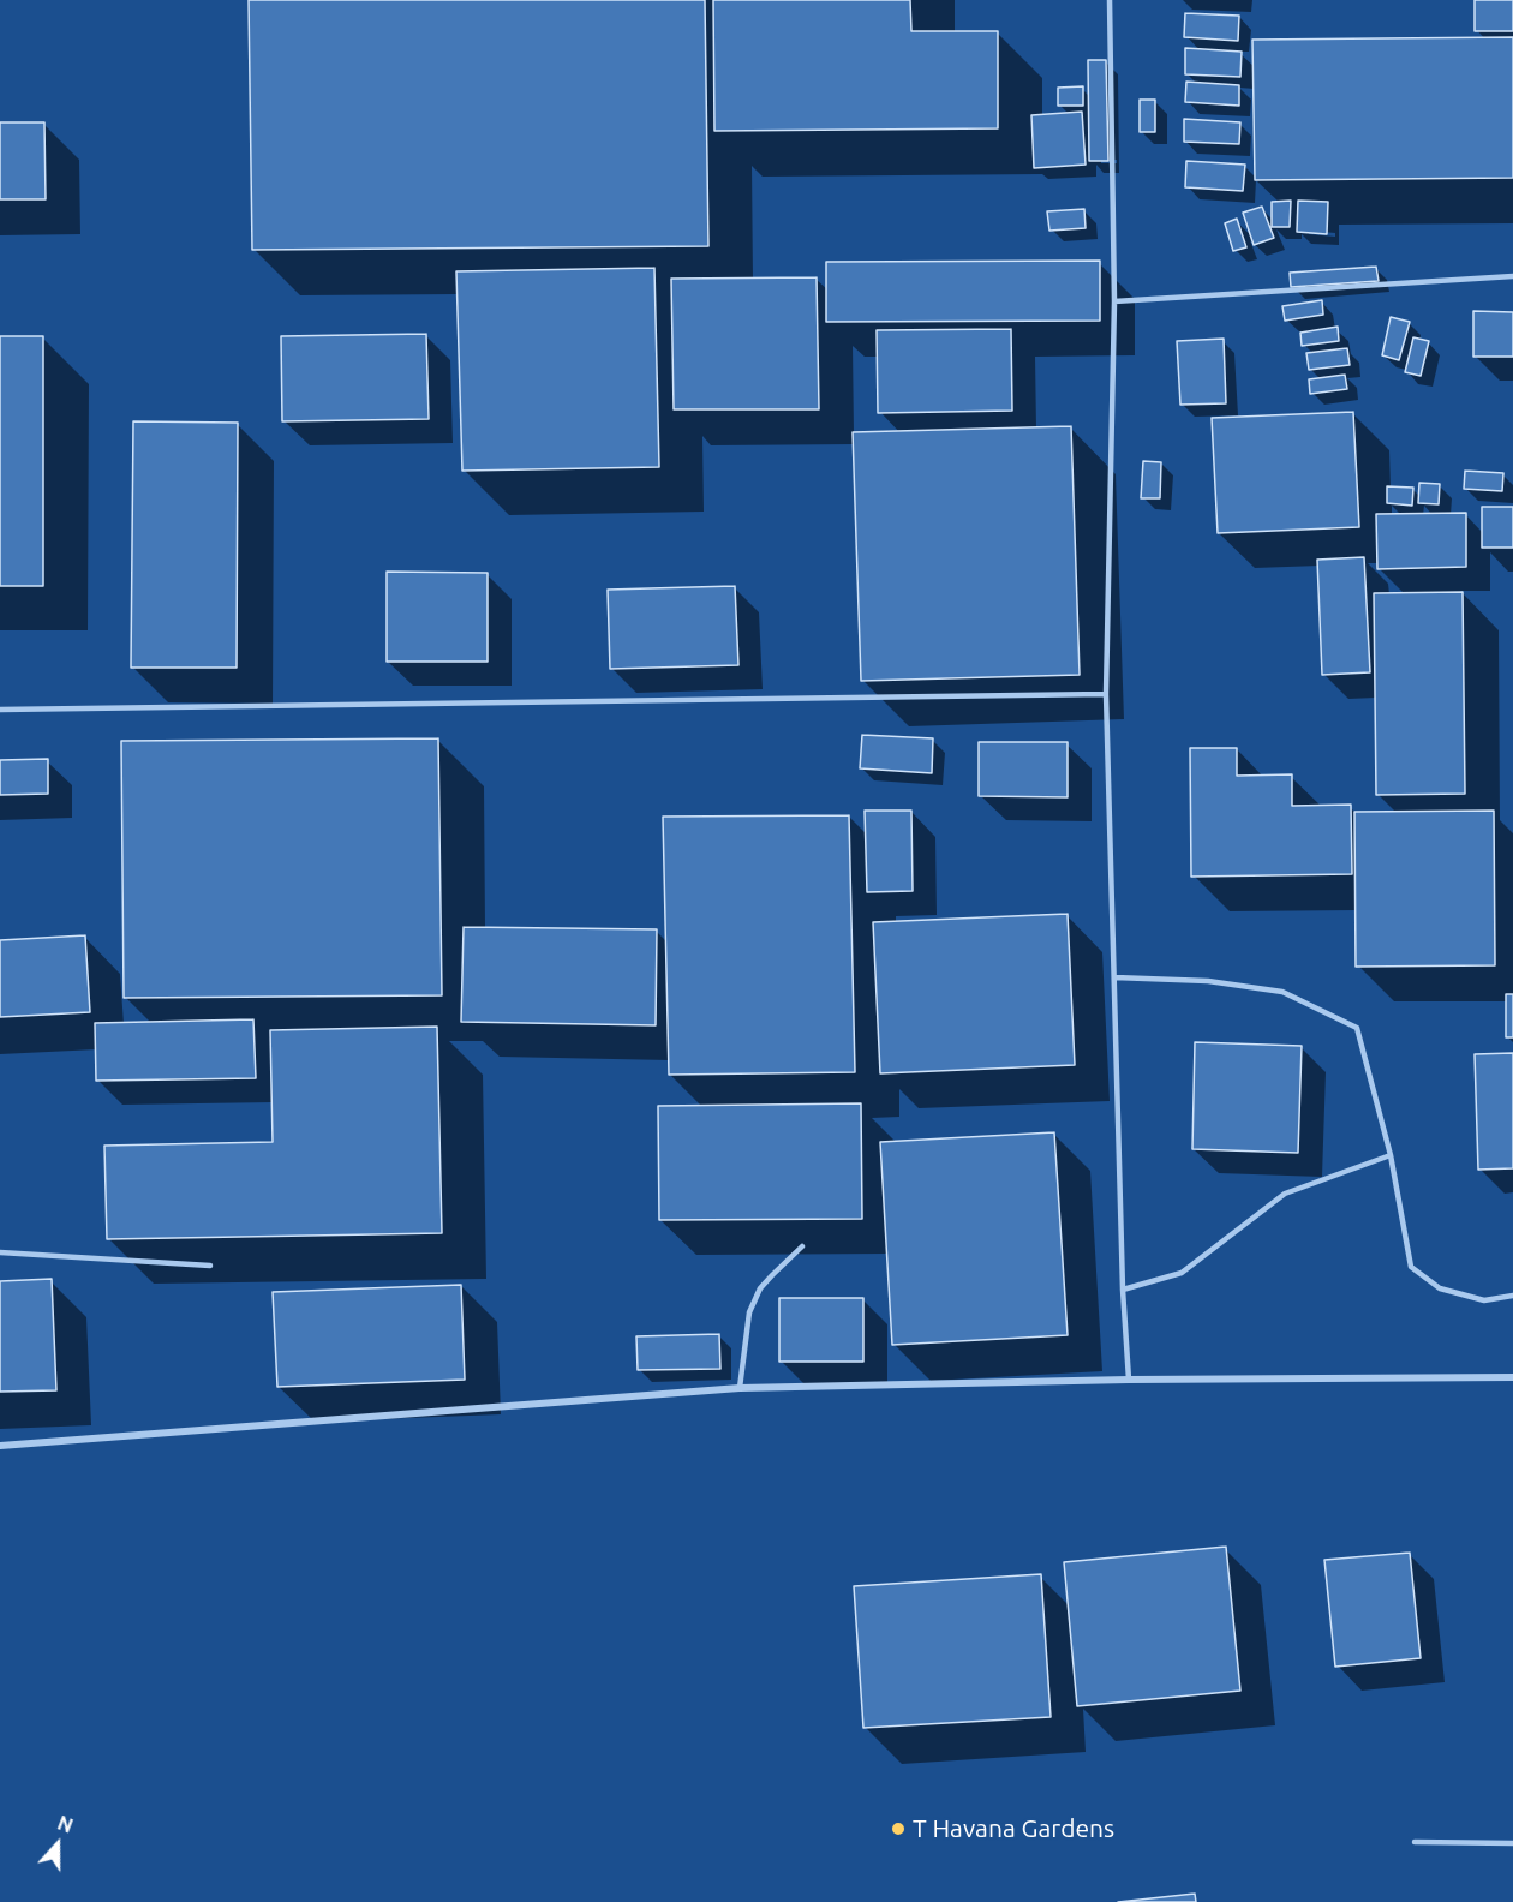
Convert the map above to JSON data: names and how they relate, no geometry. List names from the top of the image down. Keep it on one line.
{"places":["T Havana Gardens"],"north":"top"}
